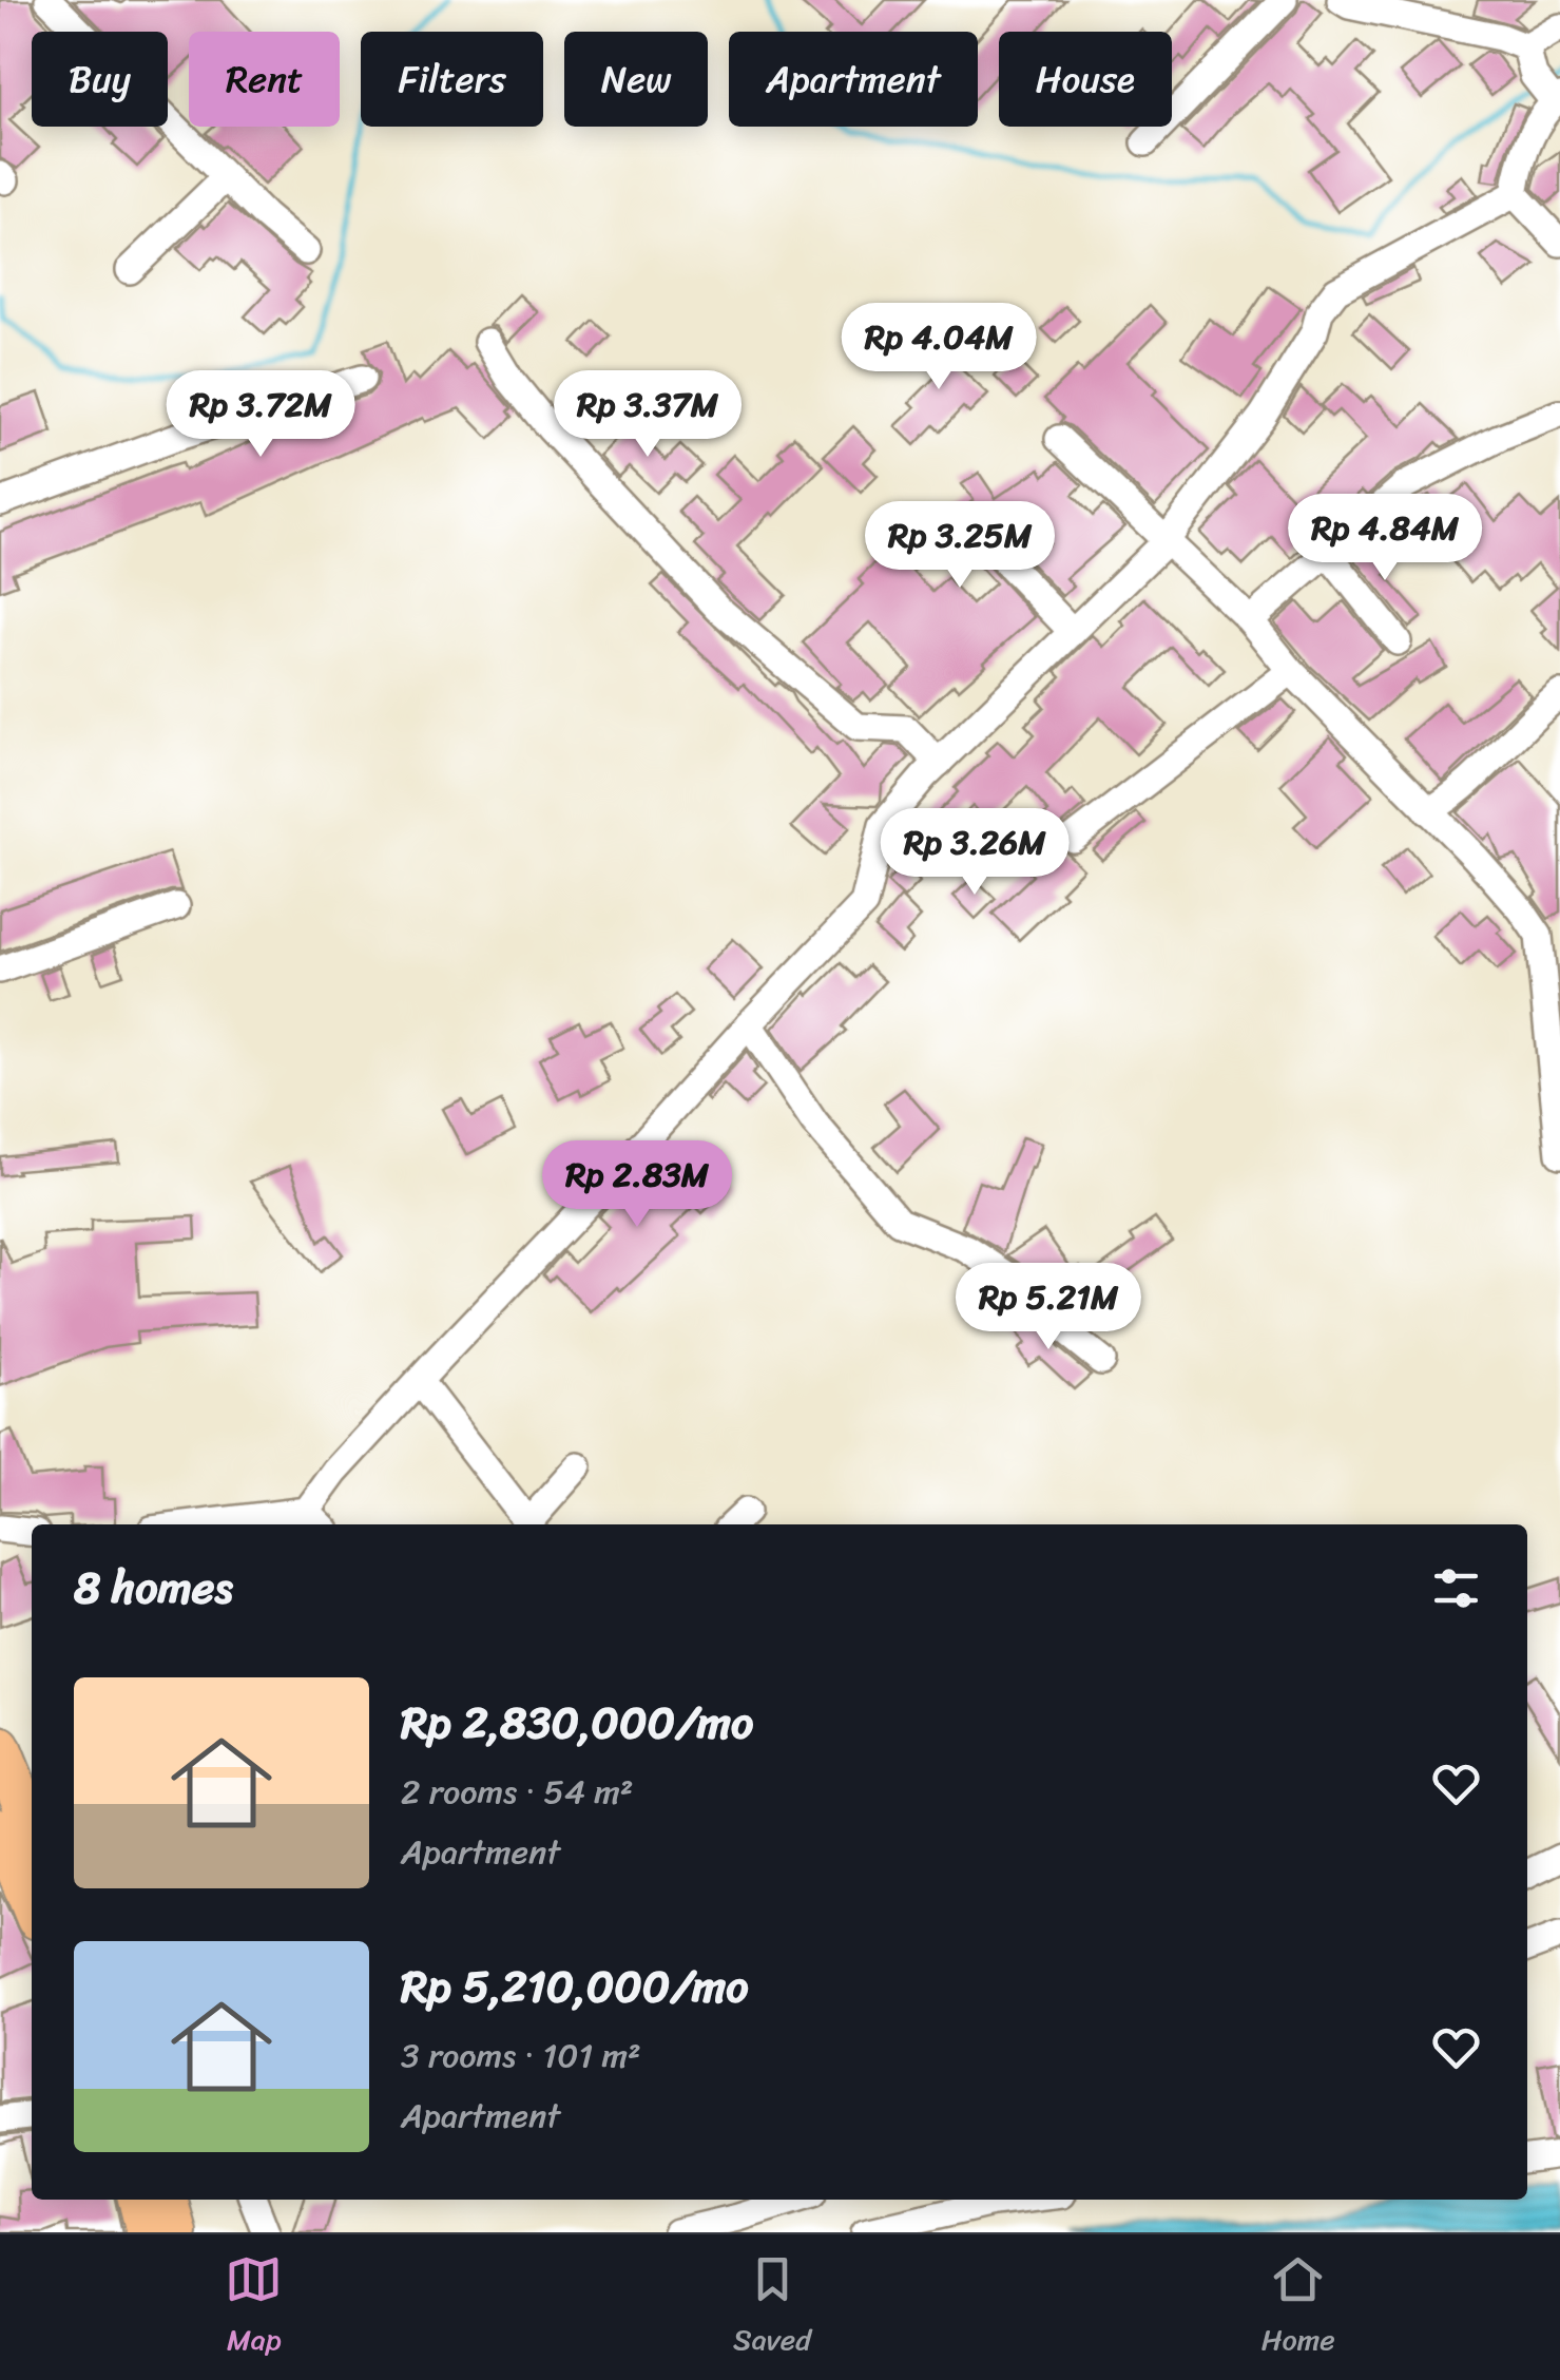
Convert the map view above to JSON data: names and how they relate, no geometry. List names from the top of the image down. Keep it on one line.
{"page":{"chip":["Buy","Rent","Filters","New","Apartment","House"],"price":["Rp 4.04M","Rp 3.72M","Rp 3.37M","Rp 4.84M","Rp 3.25M","Rp 3.26M","Rp 2.83M","Rp 5.21M"],"heading":"8 homes","list":[{"name":"Rp 2,830,000/mo","note":"2 rooms · 54 m² · Apartment"},{"name":"Rp 5,210,000/mo","note":"3 rooms · 101 m² · Apartment"}],"tabs":["Map","Saved","Home"]}}
